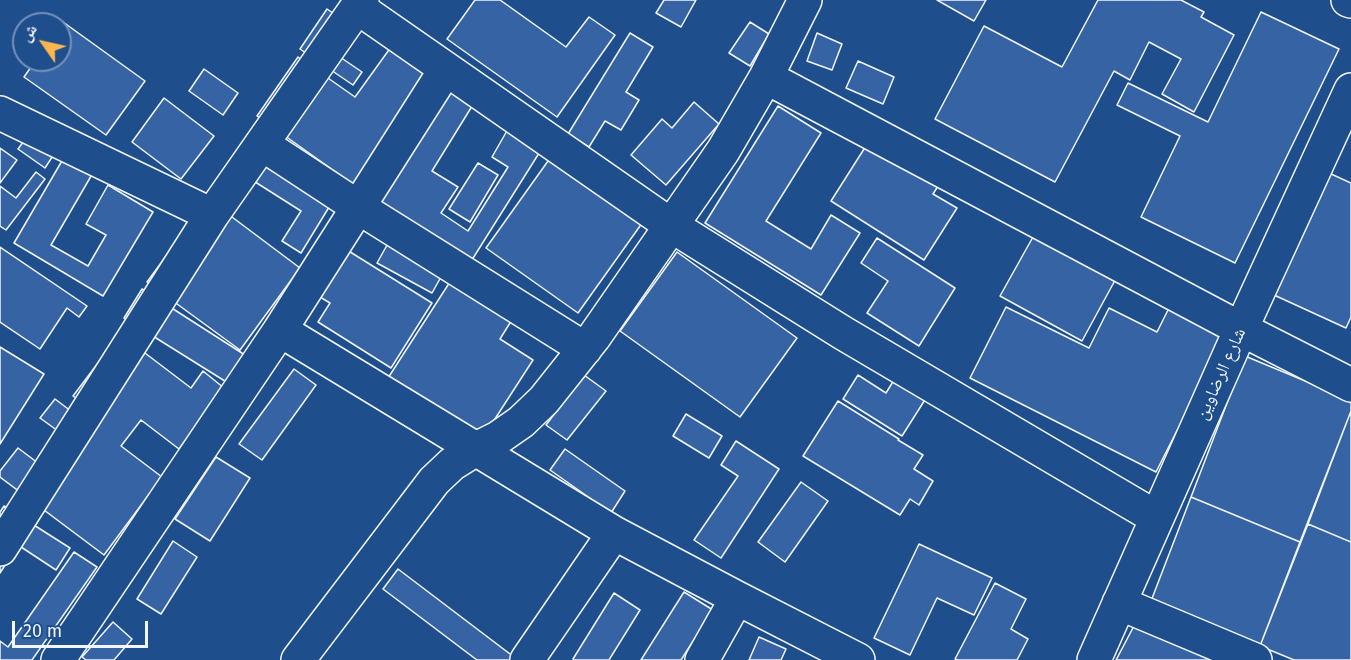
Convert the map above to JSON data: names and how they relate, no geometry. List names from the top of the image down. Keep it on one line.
{"streets":{"street":["شارع الرضاوين"]},"scale_bar":"20 m","north":"top left"}
